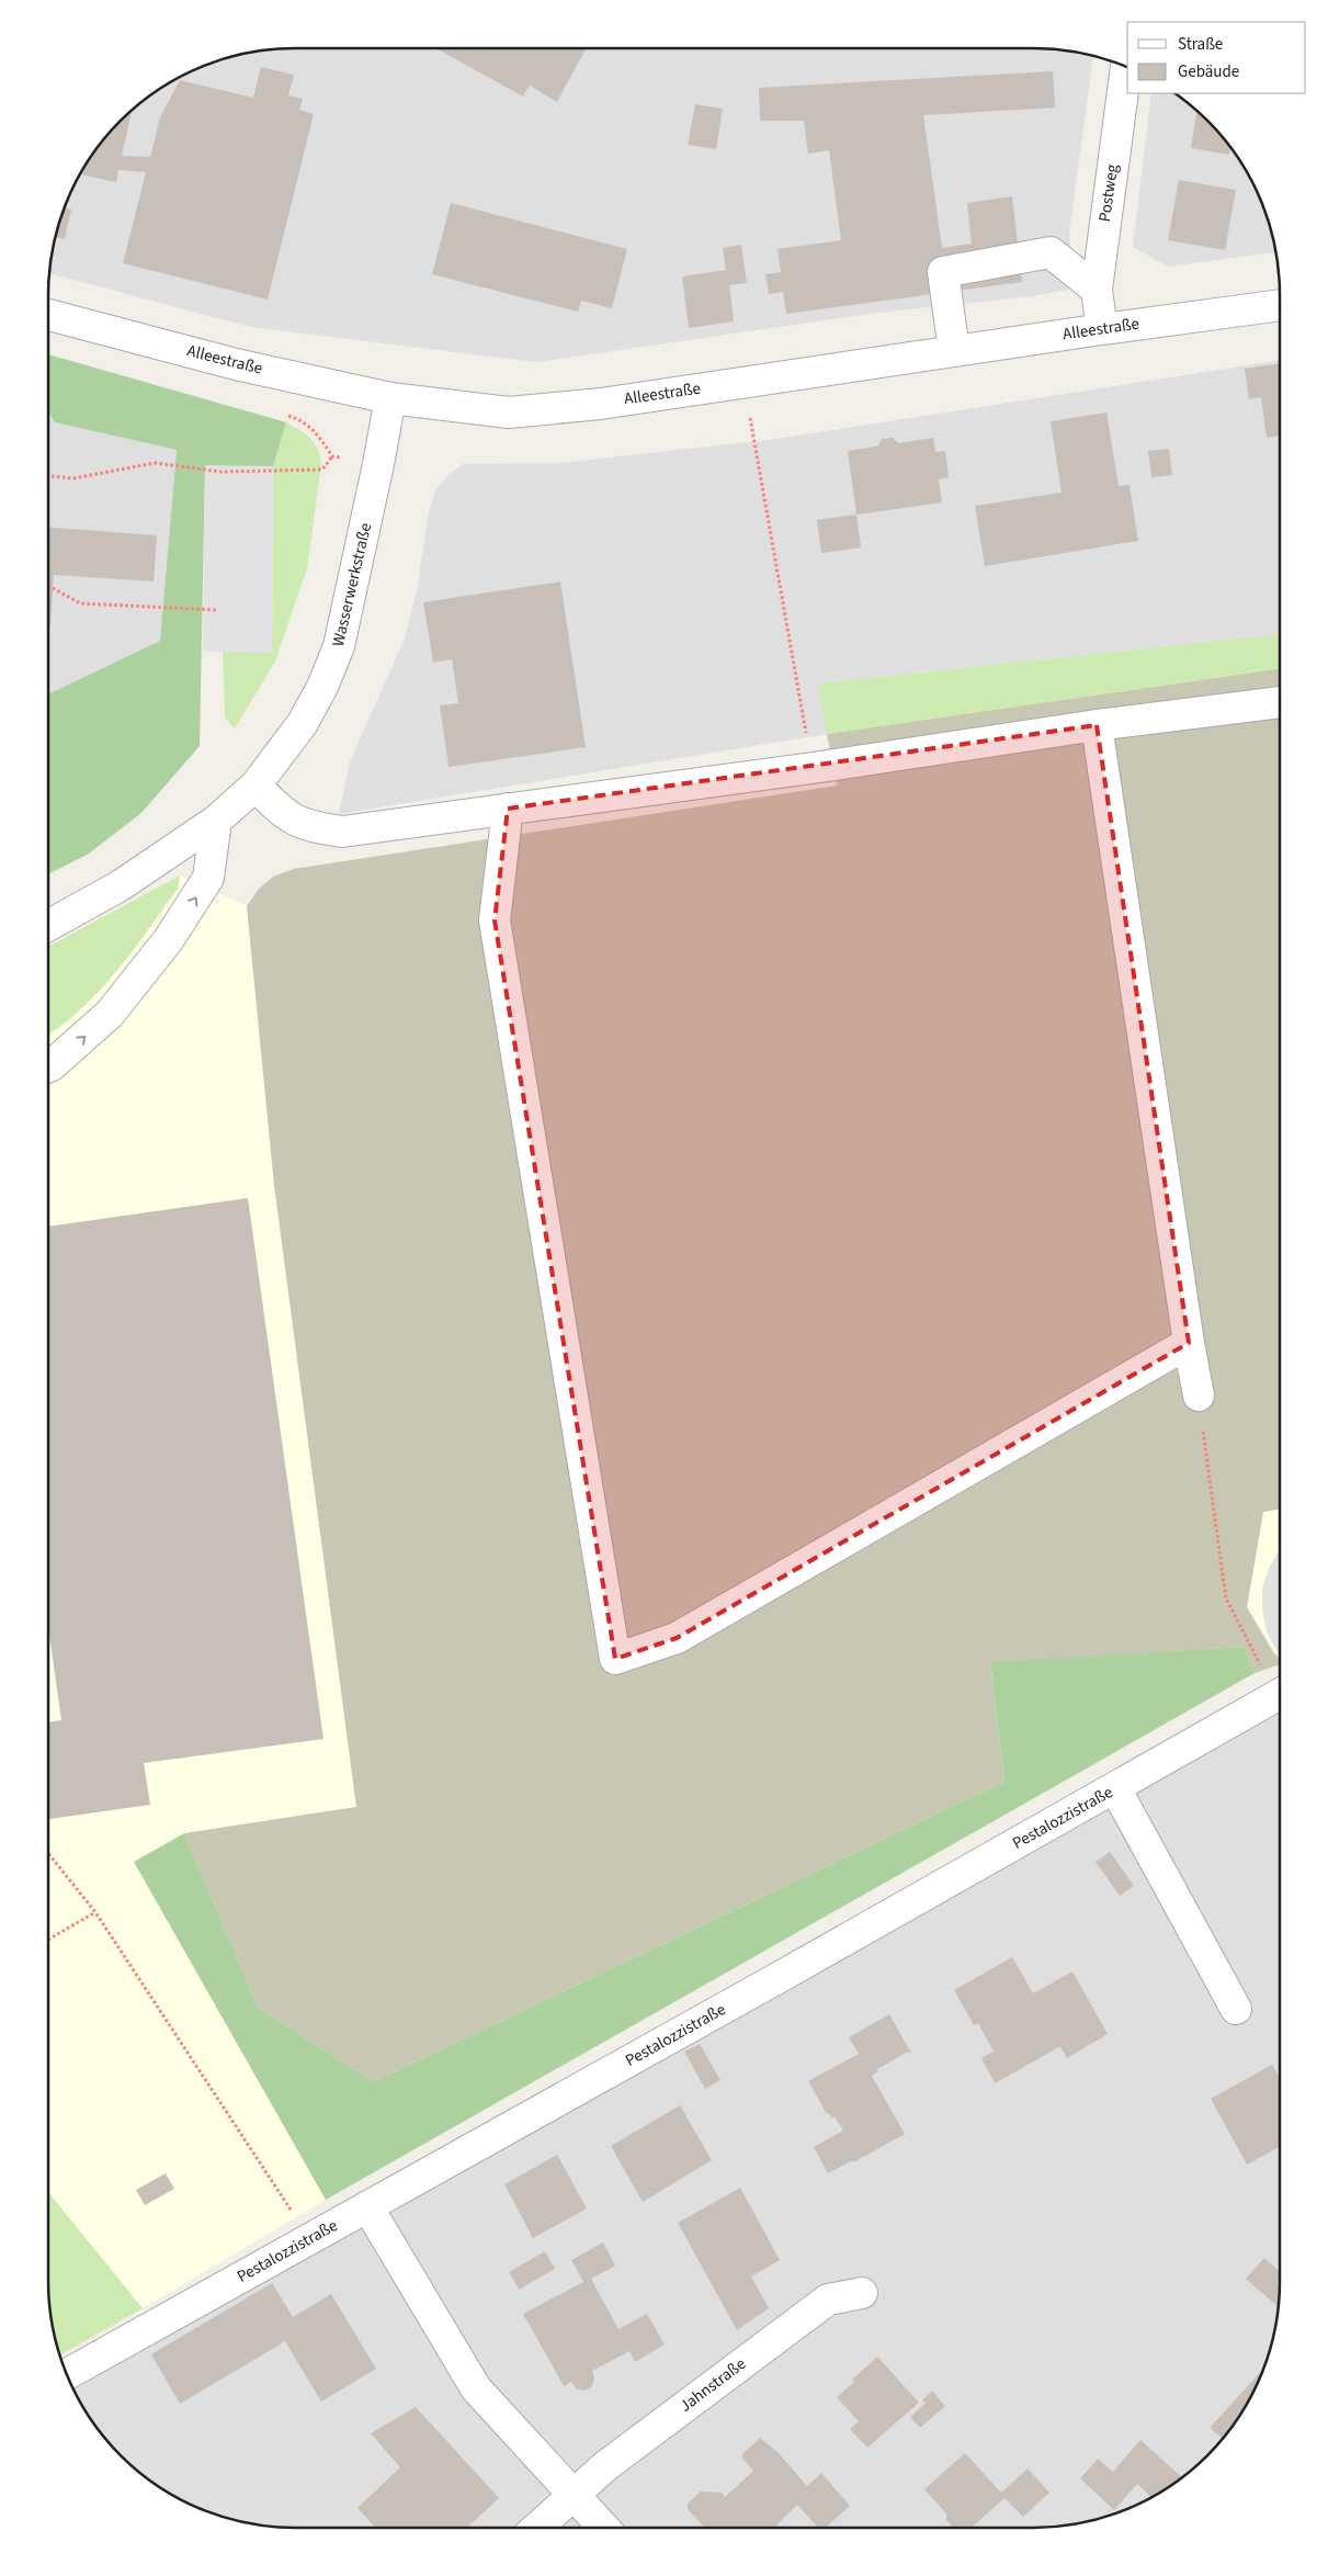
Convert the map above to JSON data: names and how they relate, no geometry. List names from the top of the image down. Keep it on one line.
{"streets":{"street":["Postweg","Alleestraße","Wasserwerkstraße","Pestalozzistraße","Jahnstraße"]},"crossings":[["Postweg","Alleestraße"],["Alleestraße","Wasserwerkstraße"]],"legend":["Straße","Gebäude"]}
